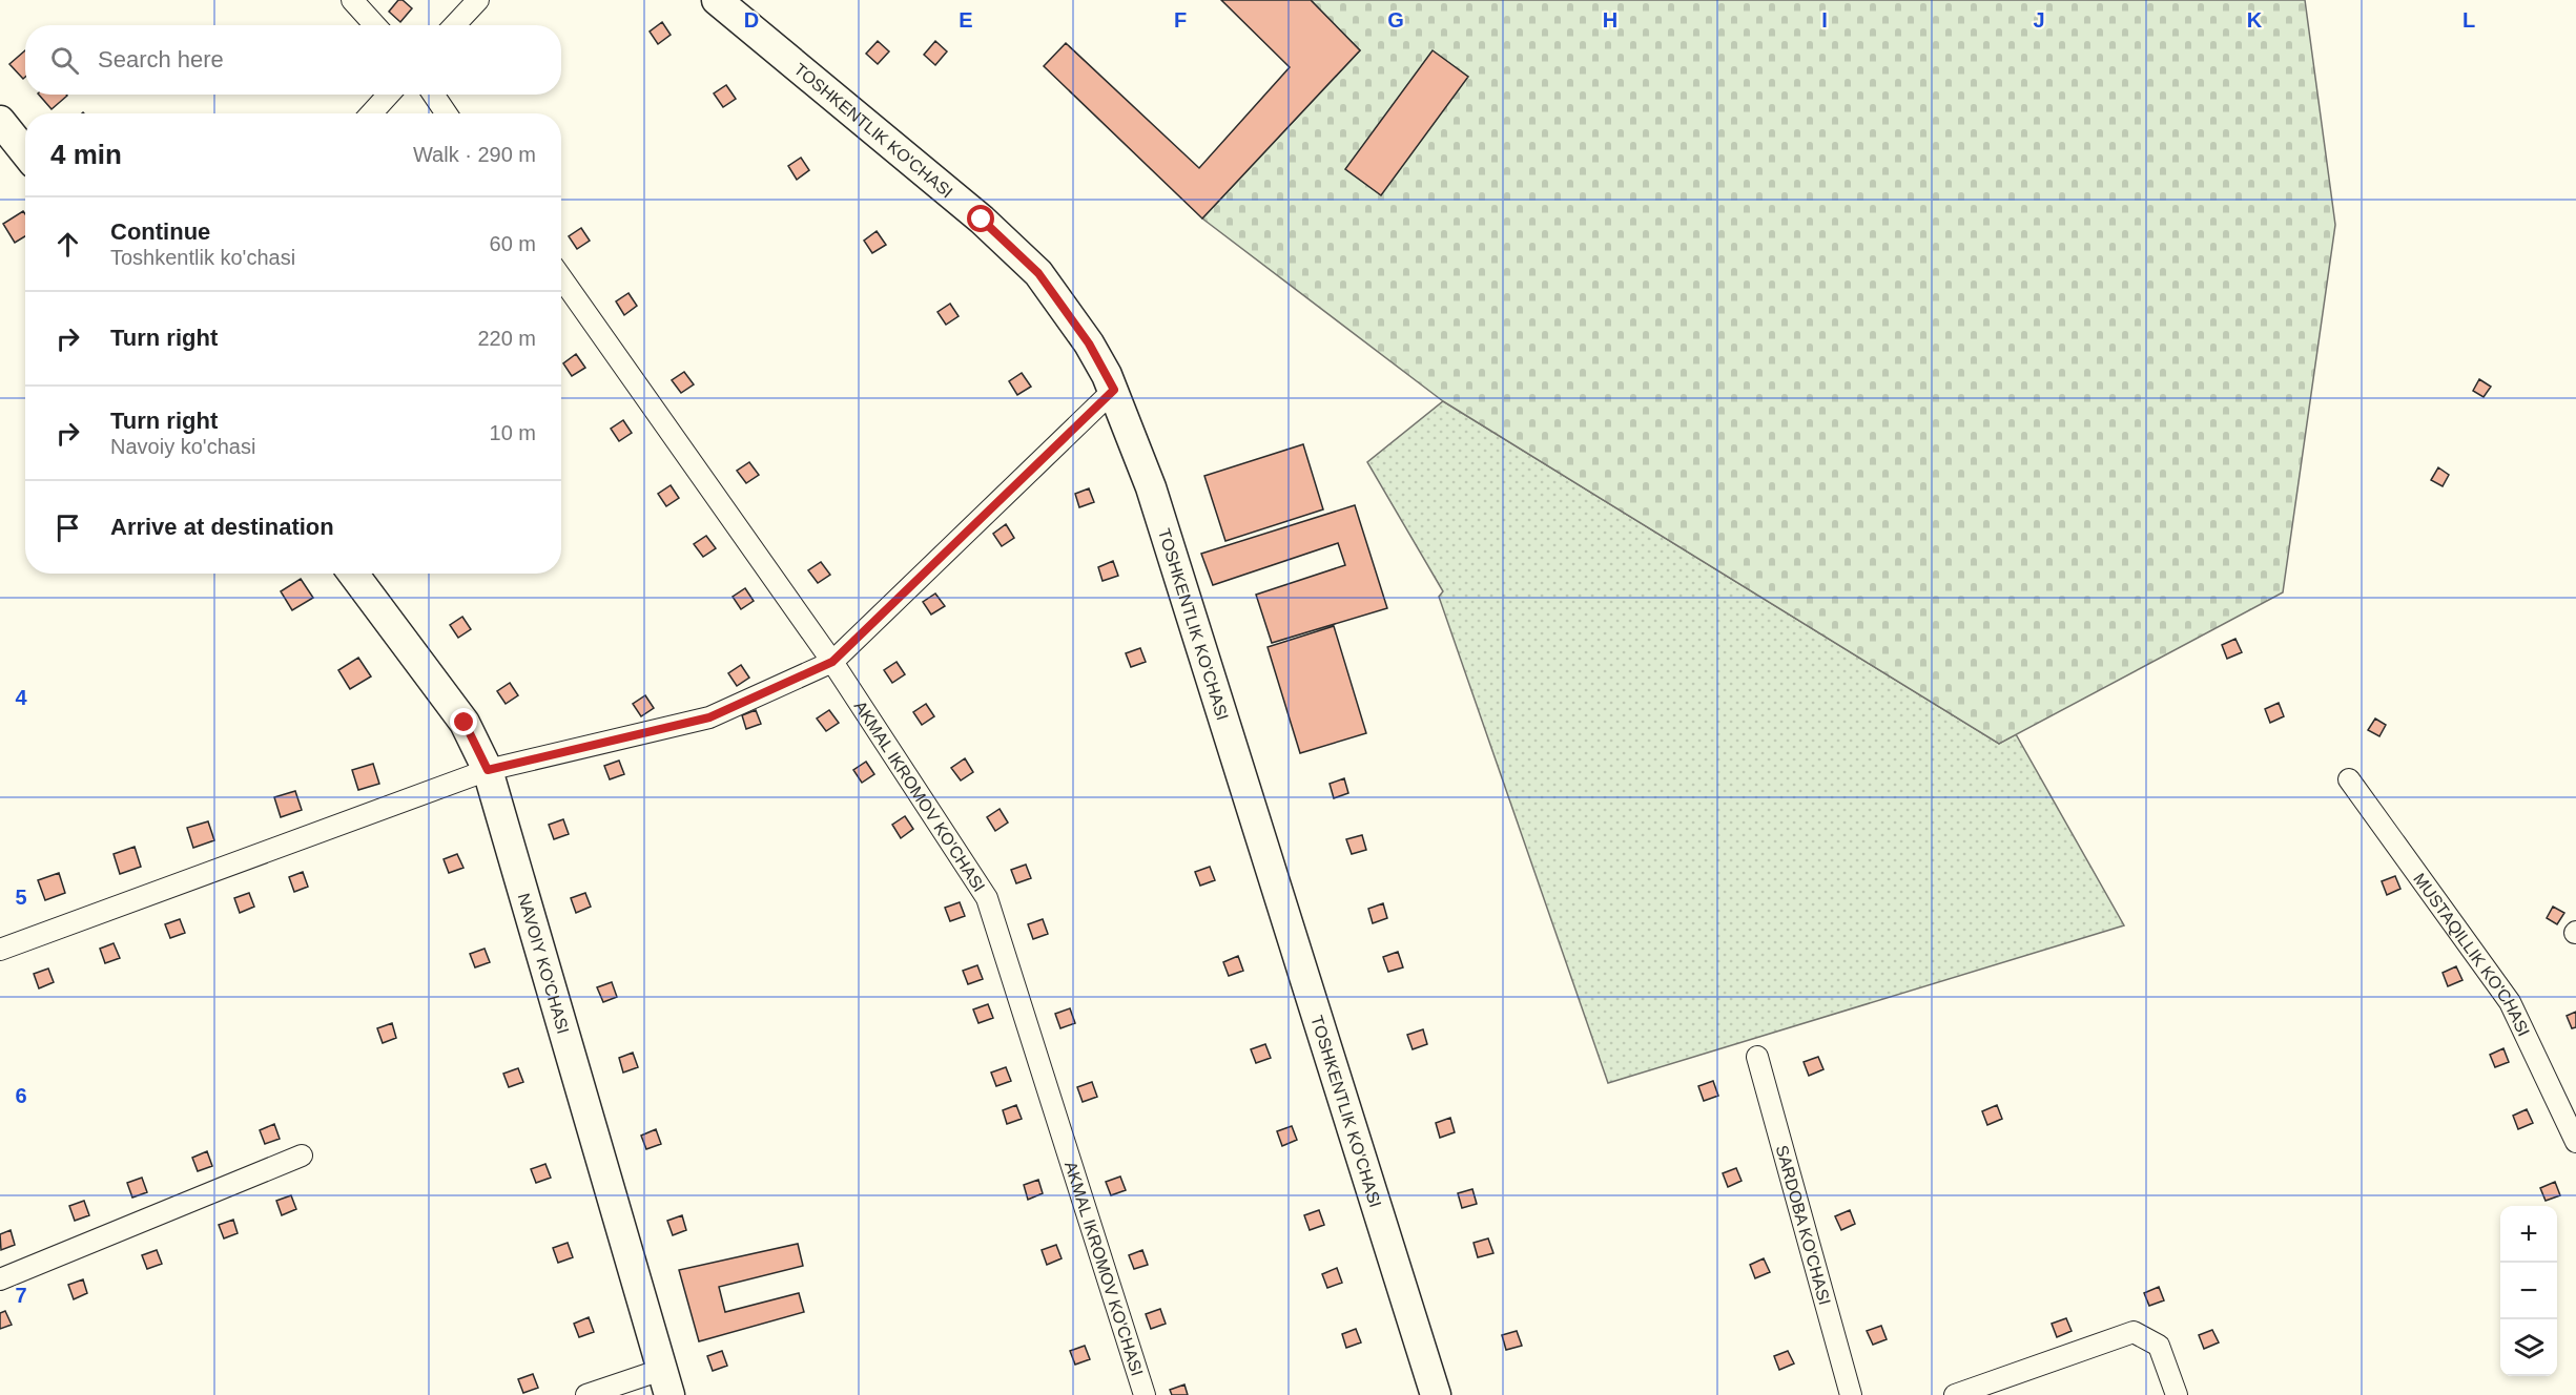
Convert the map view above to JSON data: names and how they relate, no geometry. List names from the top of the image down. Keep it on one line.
{"streets":{"main road":["TOSHKENTLIK KO'CHASI","NAVOIY KO'CHASI"],"street":["AKMAL IKROMOV KO'CHASI","MUSTAQILLIK KO'CHASI","SARDOBA KO'CHASI"]},"page":{"search":"Search here","heading":["4 min","Walk · 290 m"],"list":[["Continue","Toshkentlik ko'chasi","60 m"],["Turn right","220 m"],["Turn right","Navoiy ko'chasi","10 m"],"Arrive at destination"],"map_buttons":["+","−"]},"grid":{"columns":["D","E","F","G","H","I","J","K","L"],"rows":["4","5","6","7"]}}
